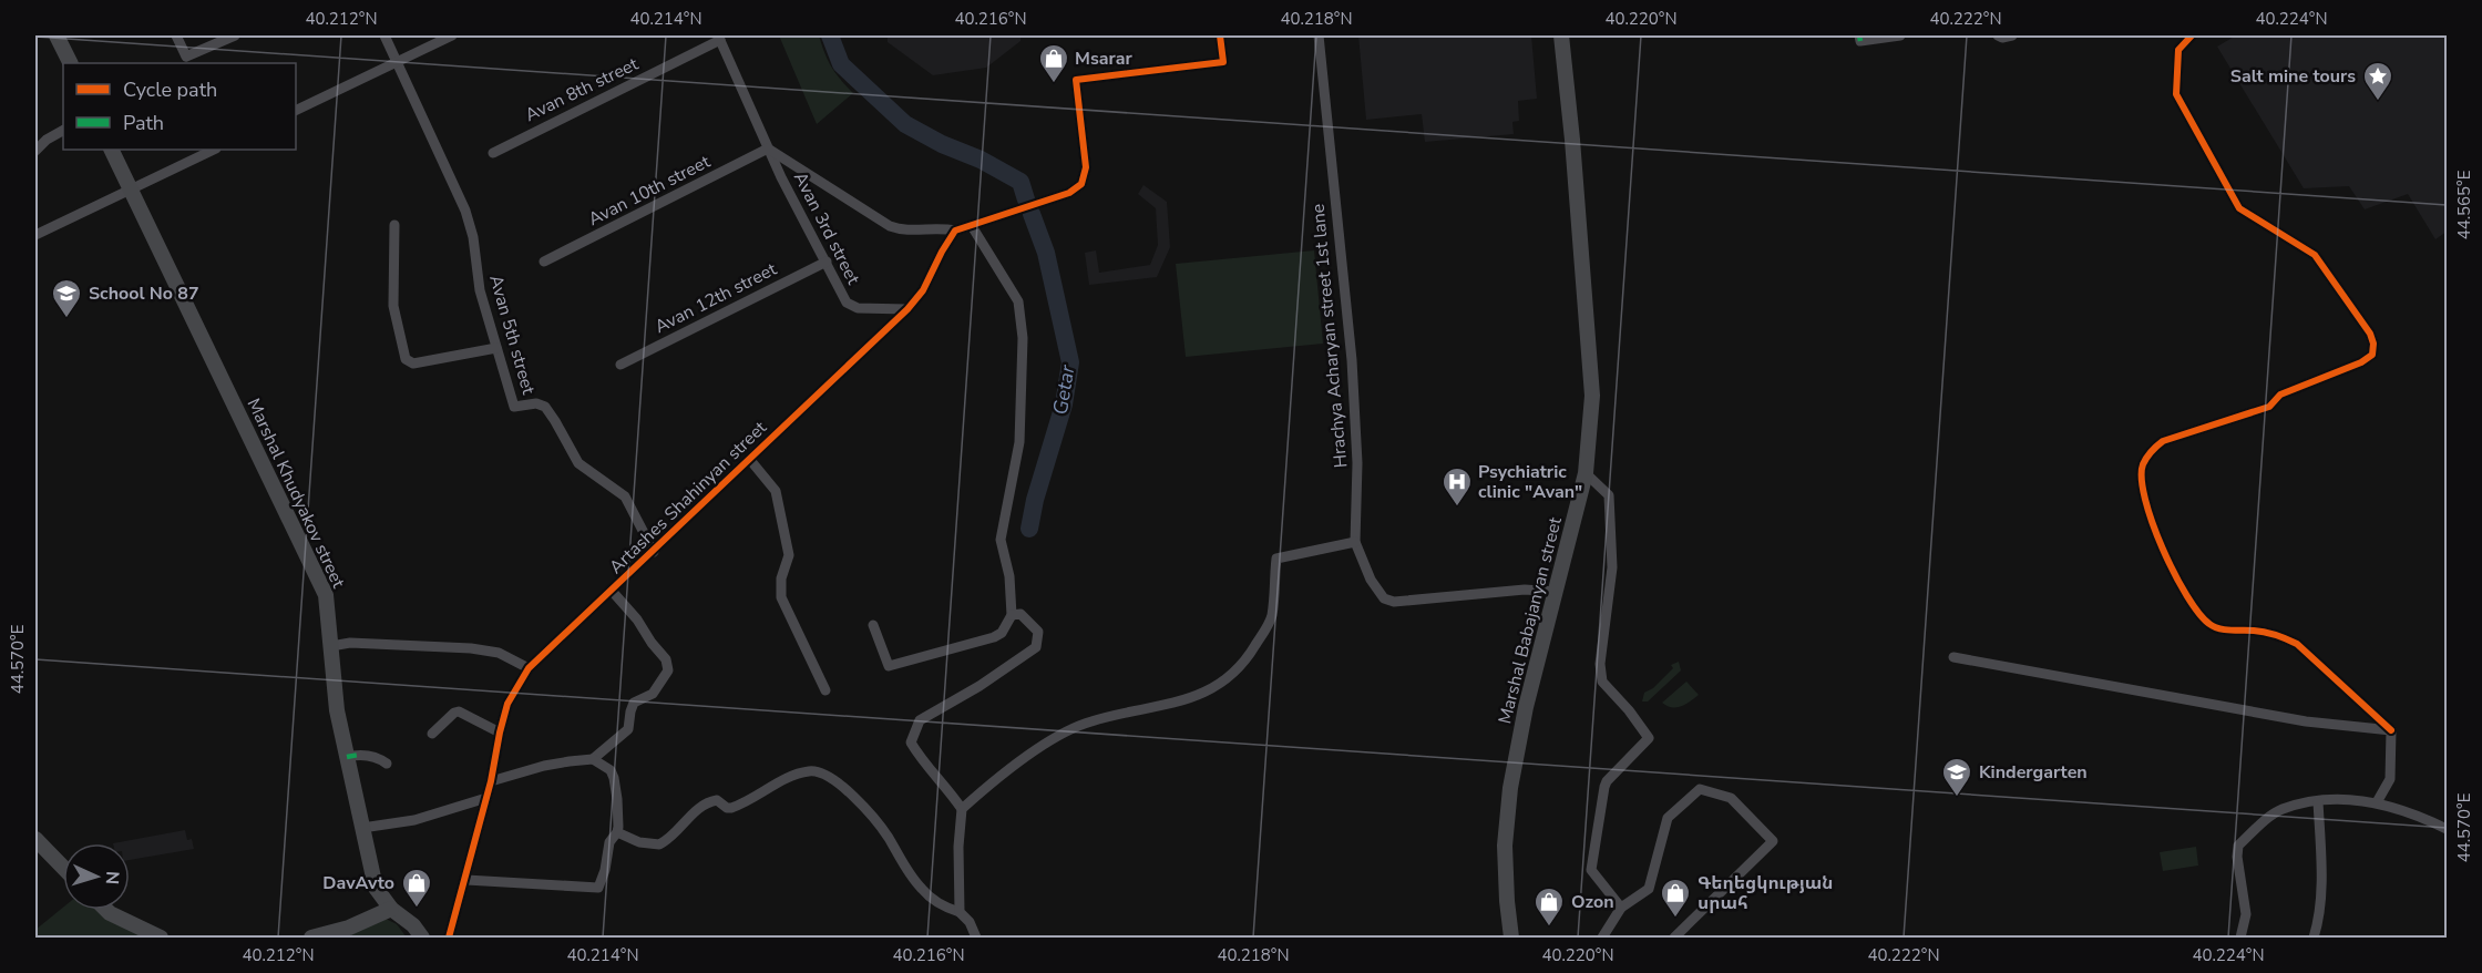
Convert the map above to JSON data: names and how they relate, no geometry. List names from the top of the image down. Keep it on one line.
{"streets":{"street":["Avan 8th street","Avan 10th street","Avan 3rd street","Avan 12th street","Avan 5th street","Hrachya Acharyan street 1st lane","Marshal Khudyakov street","Artashes Shahinyan street","Marshal Babajanyan street"]},"crossings":[["Avan 8th street","Avan 3rd street"],["Avan 10th street","Avan 3rd street"],["Avan 3rd street","Avan 12th street"],["Avan 3rd street","Artashes Shahinyan street"],["Avan 5th street","Artashes Shahinyan street"]],"water":["Getar"],"places":{"shop":["Msarar","DavAvto","Գեղեցկության սրահ","Ozon"],"place":["Salt mine tours"],"school or university":["School No 87","Kindergarten"],"hospital":["Psychiatric clinic \"Avan\""]},"legend":["Cycle path","Path"],"north":"right","coordinates":["40.212°N","40.214°N","40.216°N","40.218°N","40.220°N","40.222°N","40.224°N","44.565°E","44.570°E"]}
